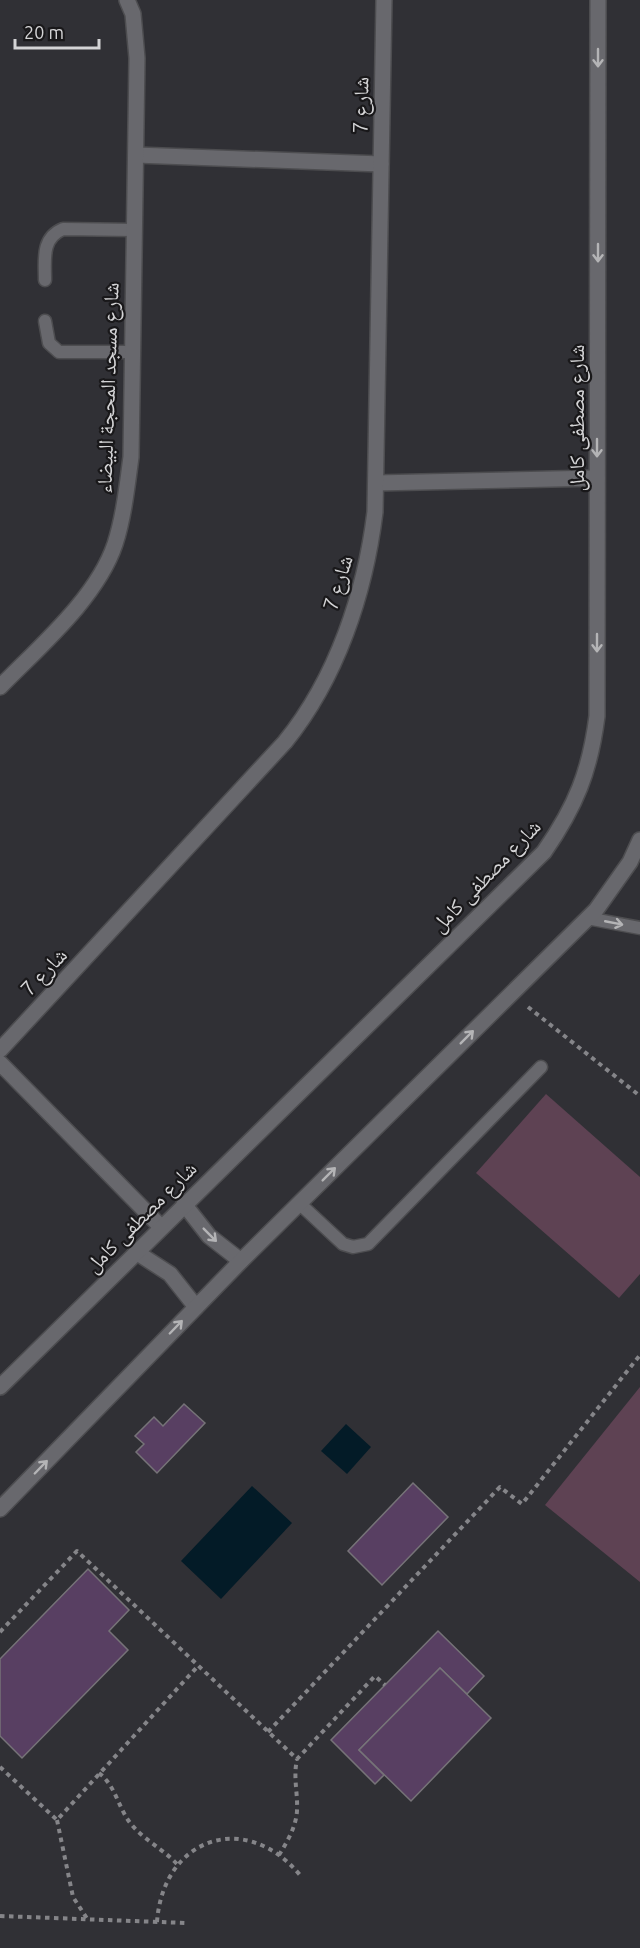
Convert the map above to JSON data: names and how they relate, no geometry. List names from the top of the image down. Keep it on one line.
{"streets":{"street":["شارع 7","شارع مسجد المحجة البيضاء","شارع مصطفى كامل"]},"one_way":["شارع مصطفى كامل"],"scale_bar":"20 m"}
